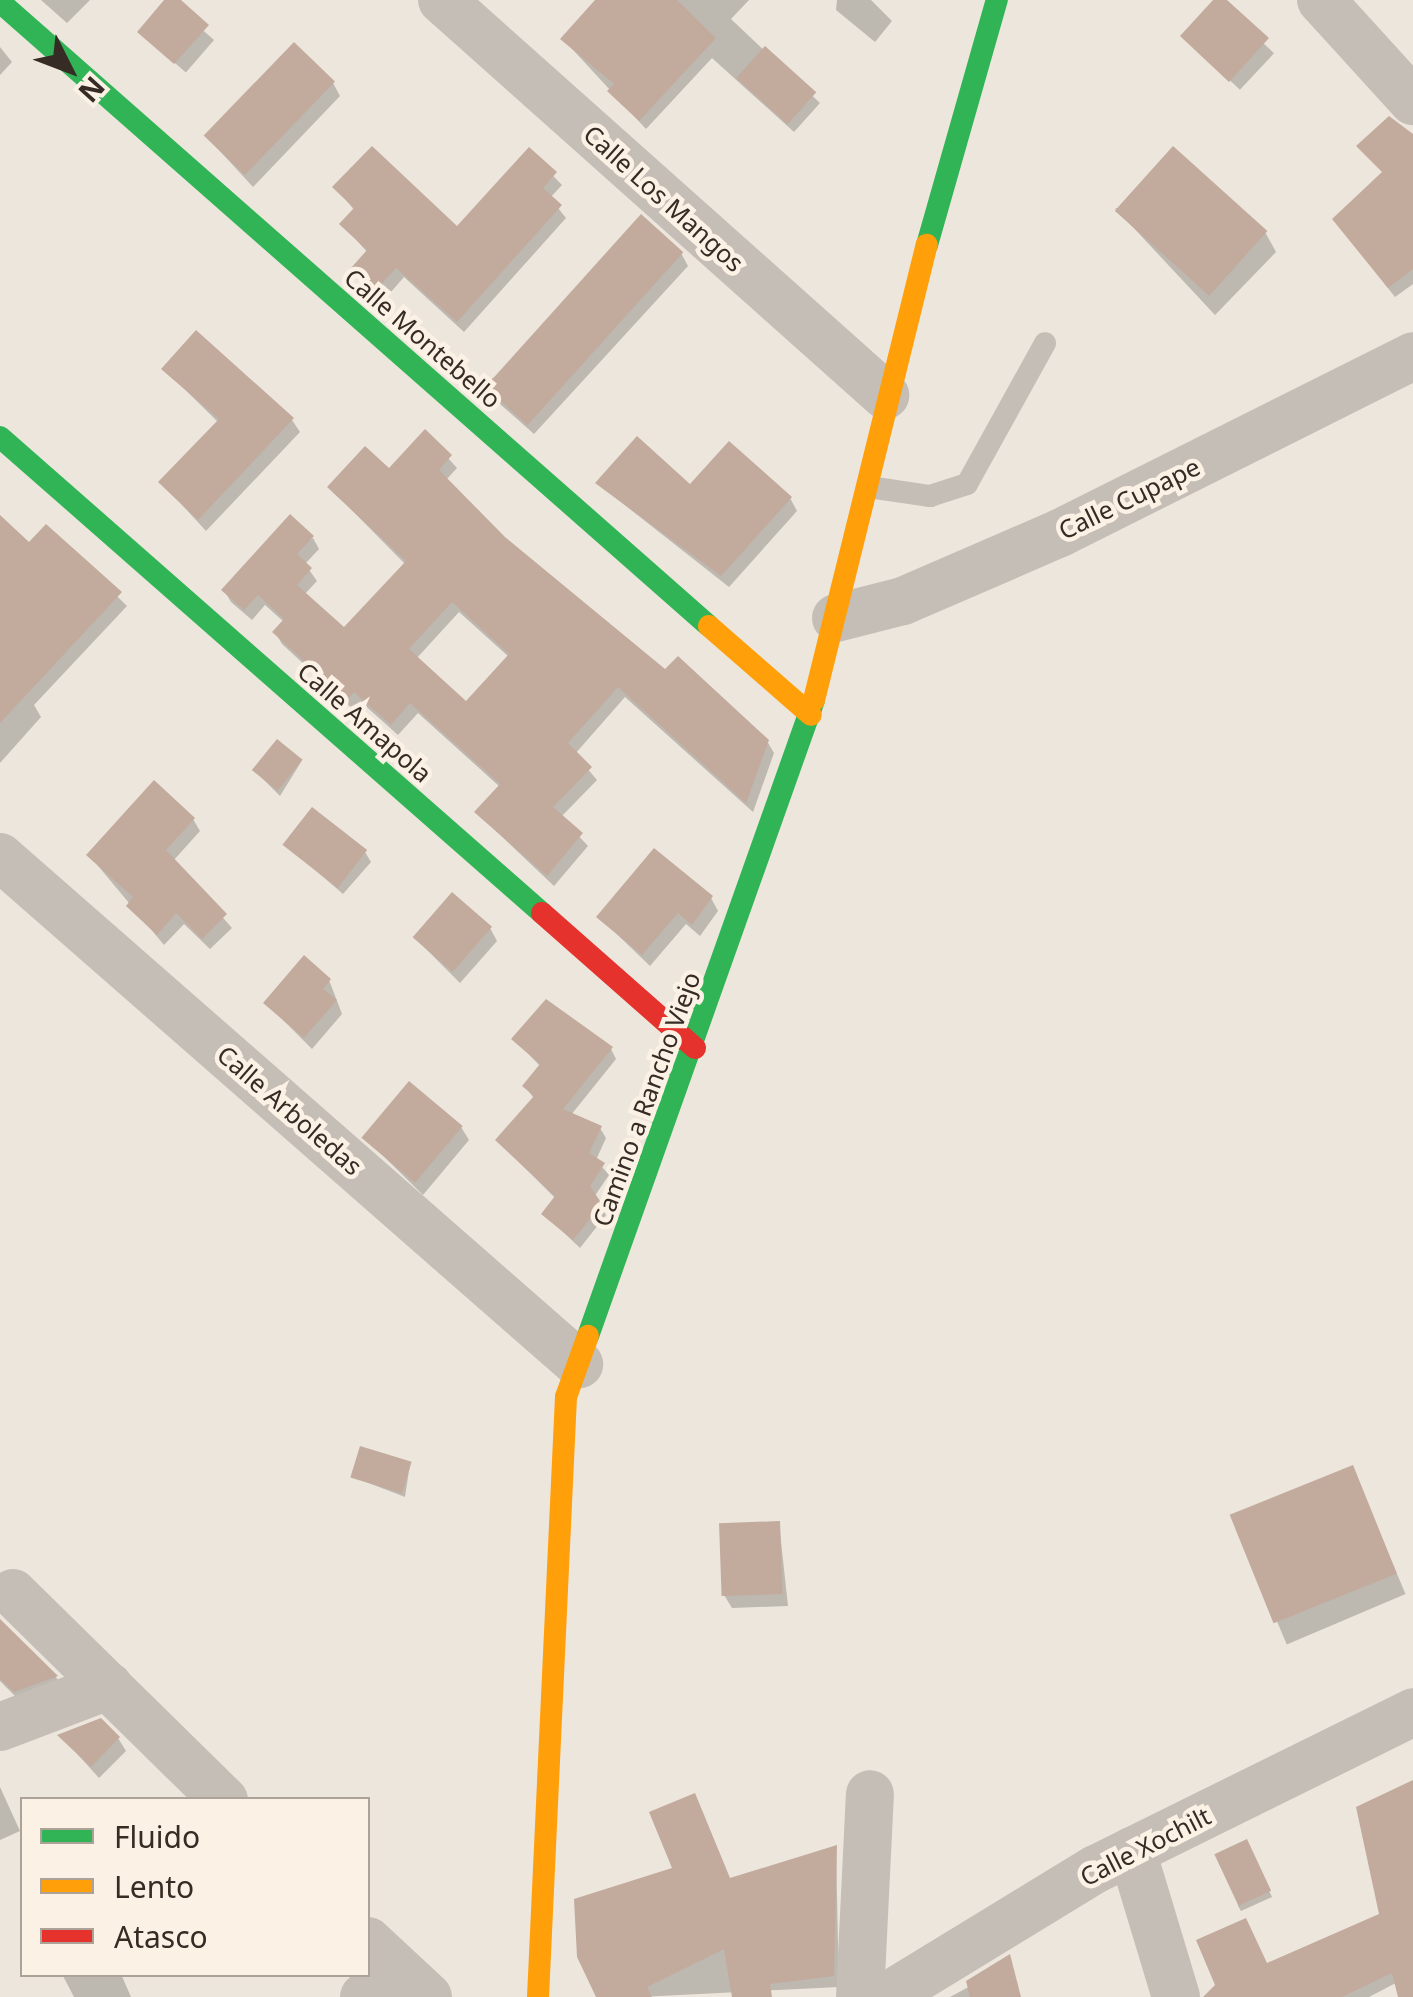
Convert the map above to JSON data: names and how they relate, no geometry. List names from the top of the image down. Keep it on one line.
{"streets":{"street":["Calle Los Mangos","Calle Montebello","Calle Cupape","Calle Amapola","Camino a Rancho Viejo","Calle Arboledas","Calle Xochilt"]},"crossings":[["Calle Los Mangos","Camino a Rancho Viejo"],["Calle Montebello","Camino a Rancho Viejo"],["Calle Cupape","Camino a Rancho Viejo"],["Calle Amapola","Camino a Rancho Viejo"],["Camino a Rancho Viejo","Calle Arboledas"]],"legend":["Fluido","Lento","Atasco"],"north":"bottom right"}
